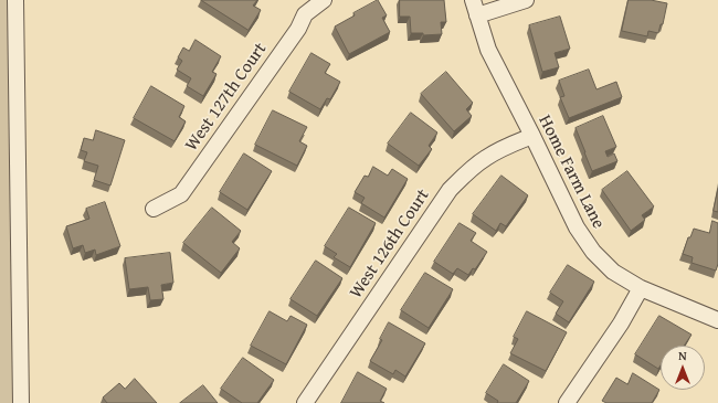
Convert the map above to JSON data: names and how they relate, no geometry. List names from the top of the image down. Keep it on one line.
{"streets":{"street":["West 127th Court","Home Farm Lane","West 126th Court"]},"crossings":[["Home Farm Lane","West 126th Court"]],"north":"top"}
